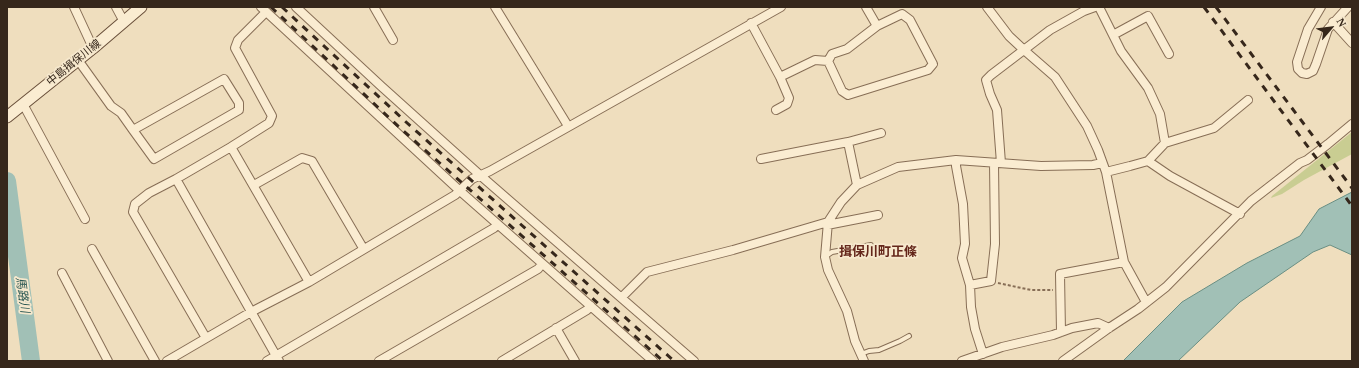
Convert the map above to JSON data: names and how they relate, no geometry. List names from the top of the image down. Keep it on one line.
{"streets":{"main road":["中島揖保川線"]},"districts":["揖保川町正條"],"water":["馬路川"],"north":"top right"}
